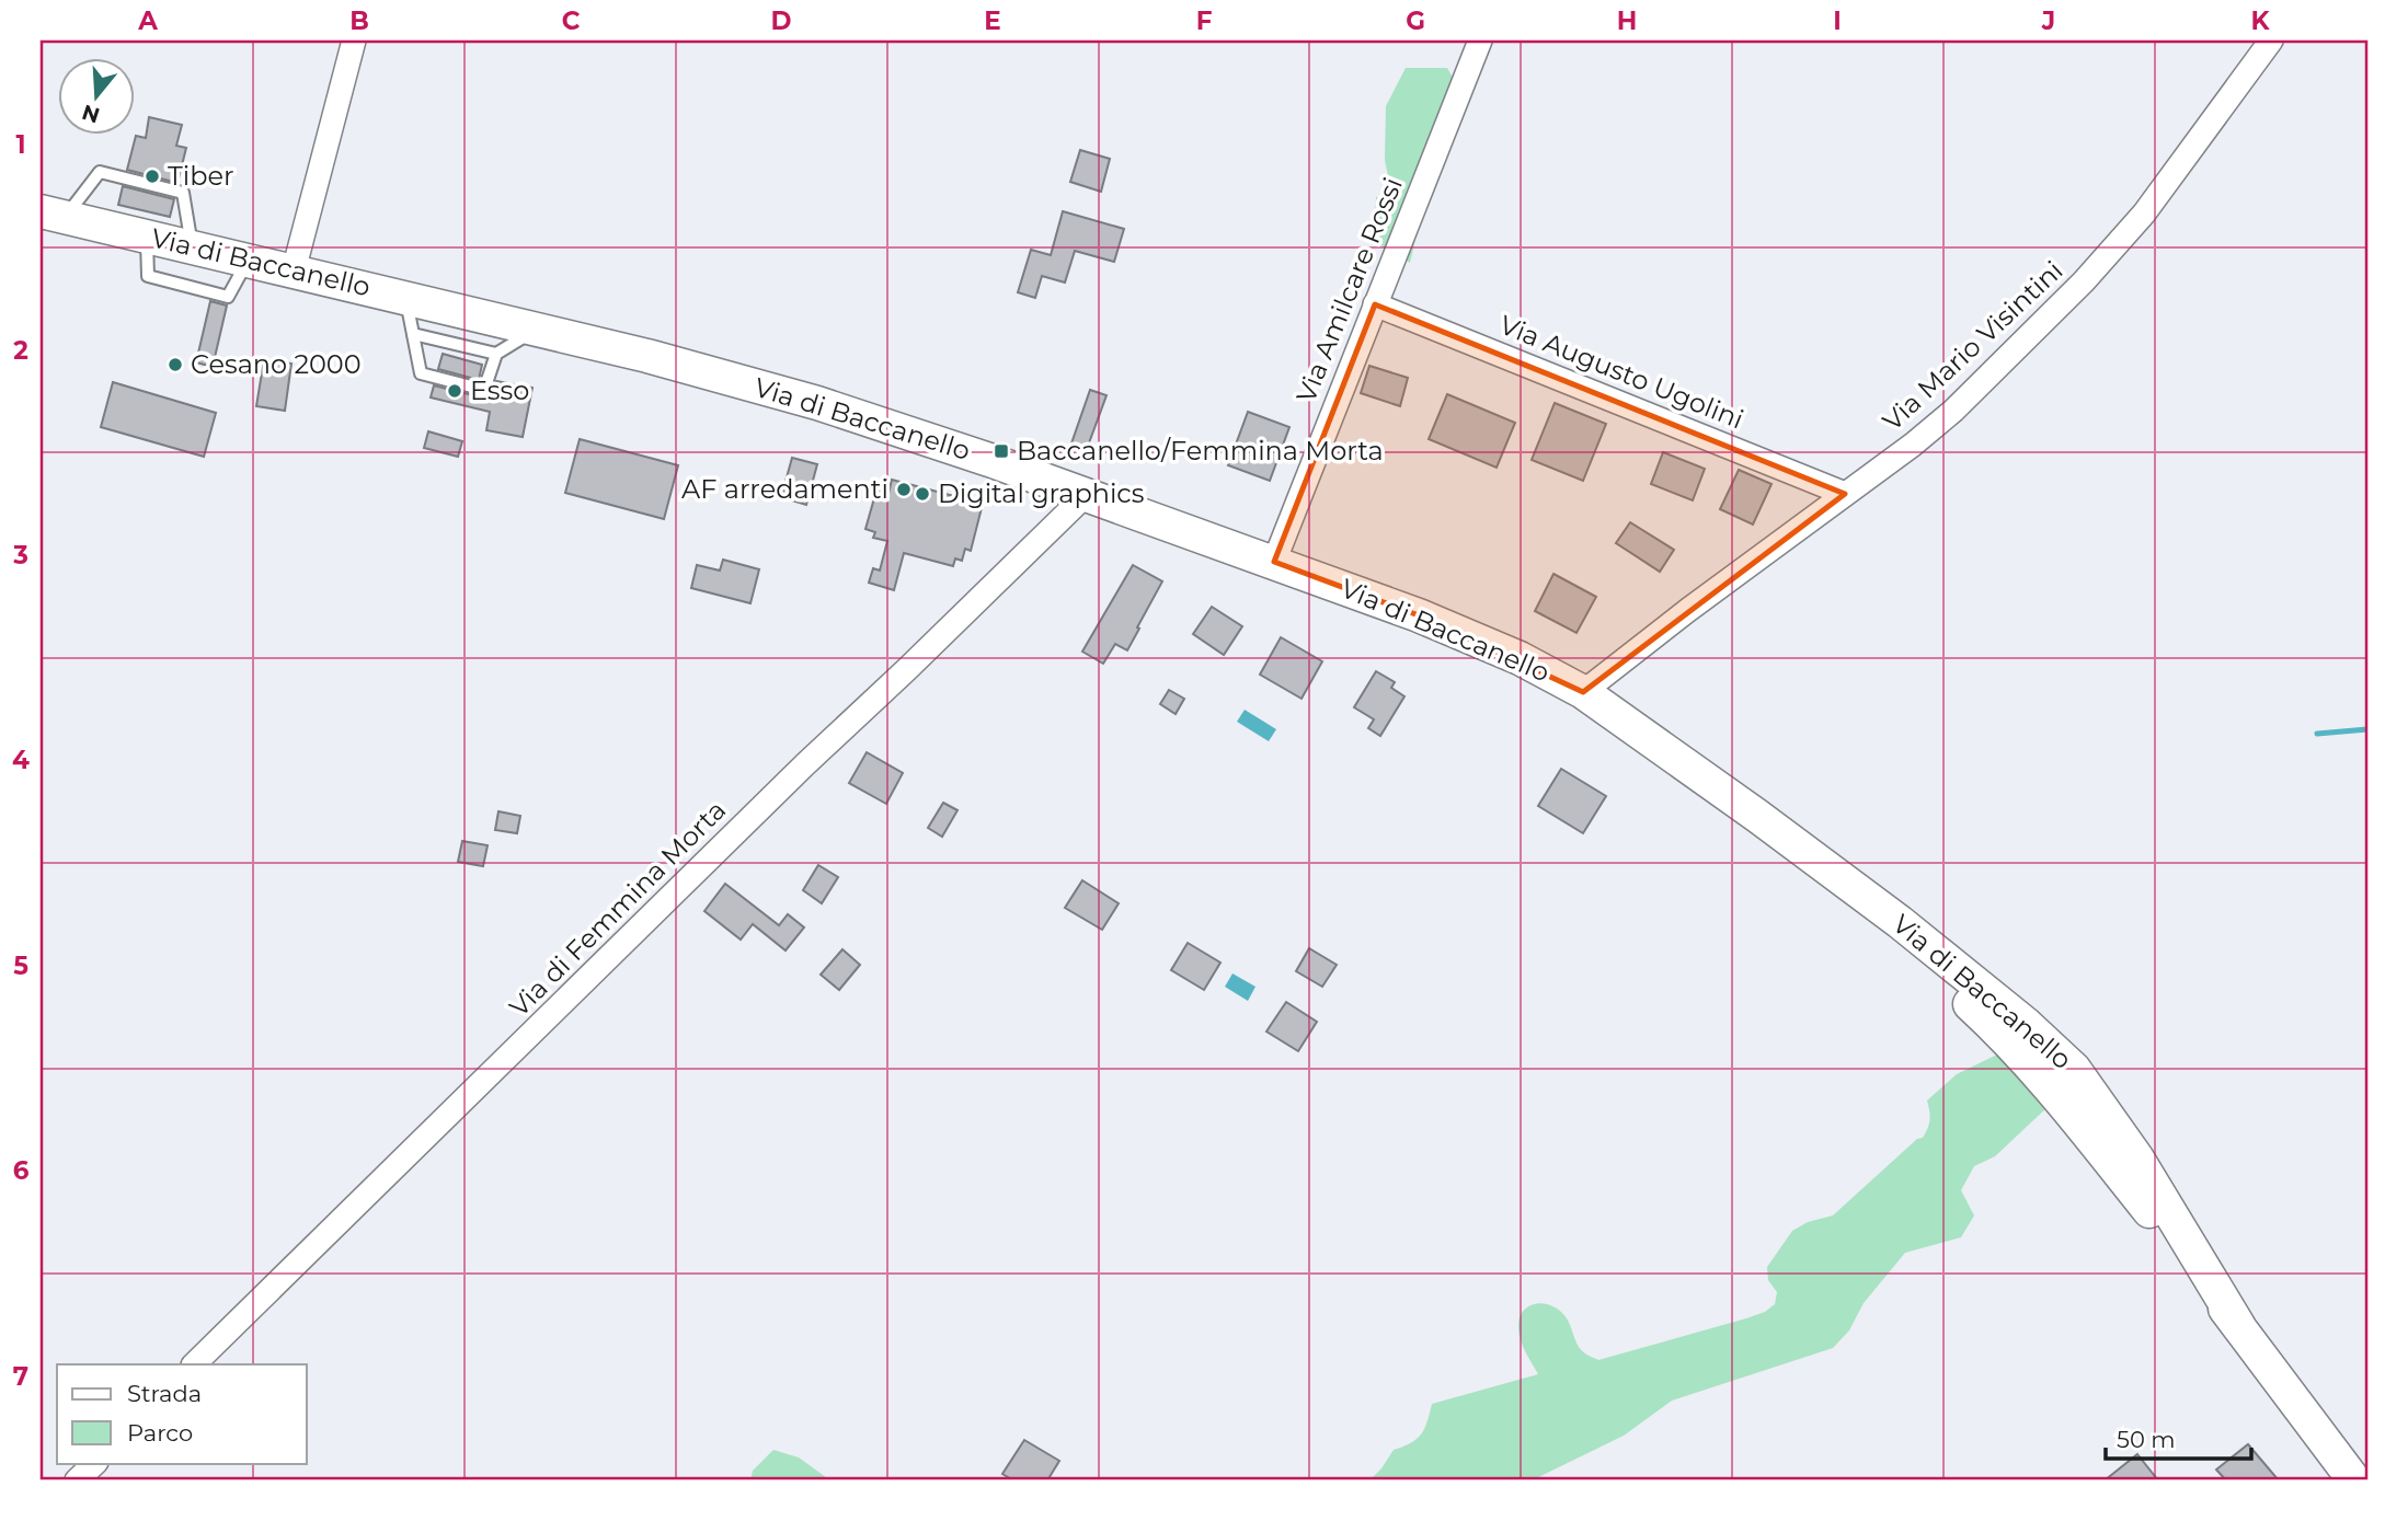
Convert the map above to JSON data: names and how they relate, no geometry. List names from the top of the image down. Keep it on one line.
{"streets":{"street":["Via di Baccanello","Via Amilcare Rossi","Via Mario Visintini","Via Augusto Ugolini","Via di Femmina Morta"]},"crossings":[["Via di Baccanello","Via Amilcare Rossi"],["Via di Baccanello","Via Mario Visintini"],["Via di Baccanello","Via di Femmina Morta"],["Via Amilcare Rossi","Via Augusto Ugolini"],["Via Mario Visintini","Via Augusto Ugolini"]],"places":{"other":["Tiber","Cesano 2000","Esso","AF arredamenti","Digital graphics"],"transit":["Baccanello/Femmina Morta"]},"legend":["Strada","Parco"],"scale_bar":"50 m","north":"bottom","grid":{"columns":["A","B","C","D","E","F","G","H","I","J","K"],"rows":["1","2","3","4","5","6","7"]}}
